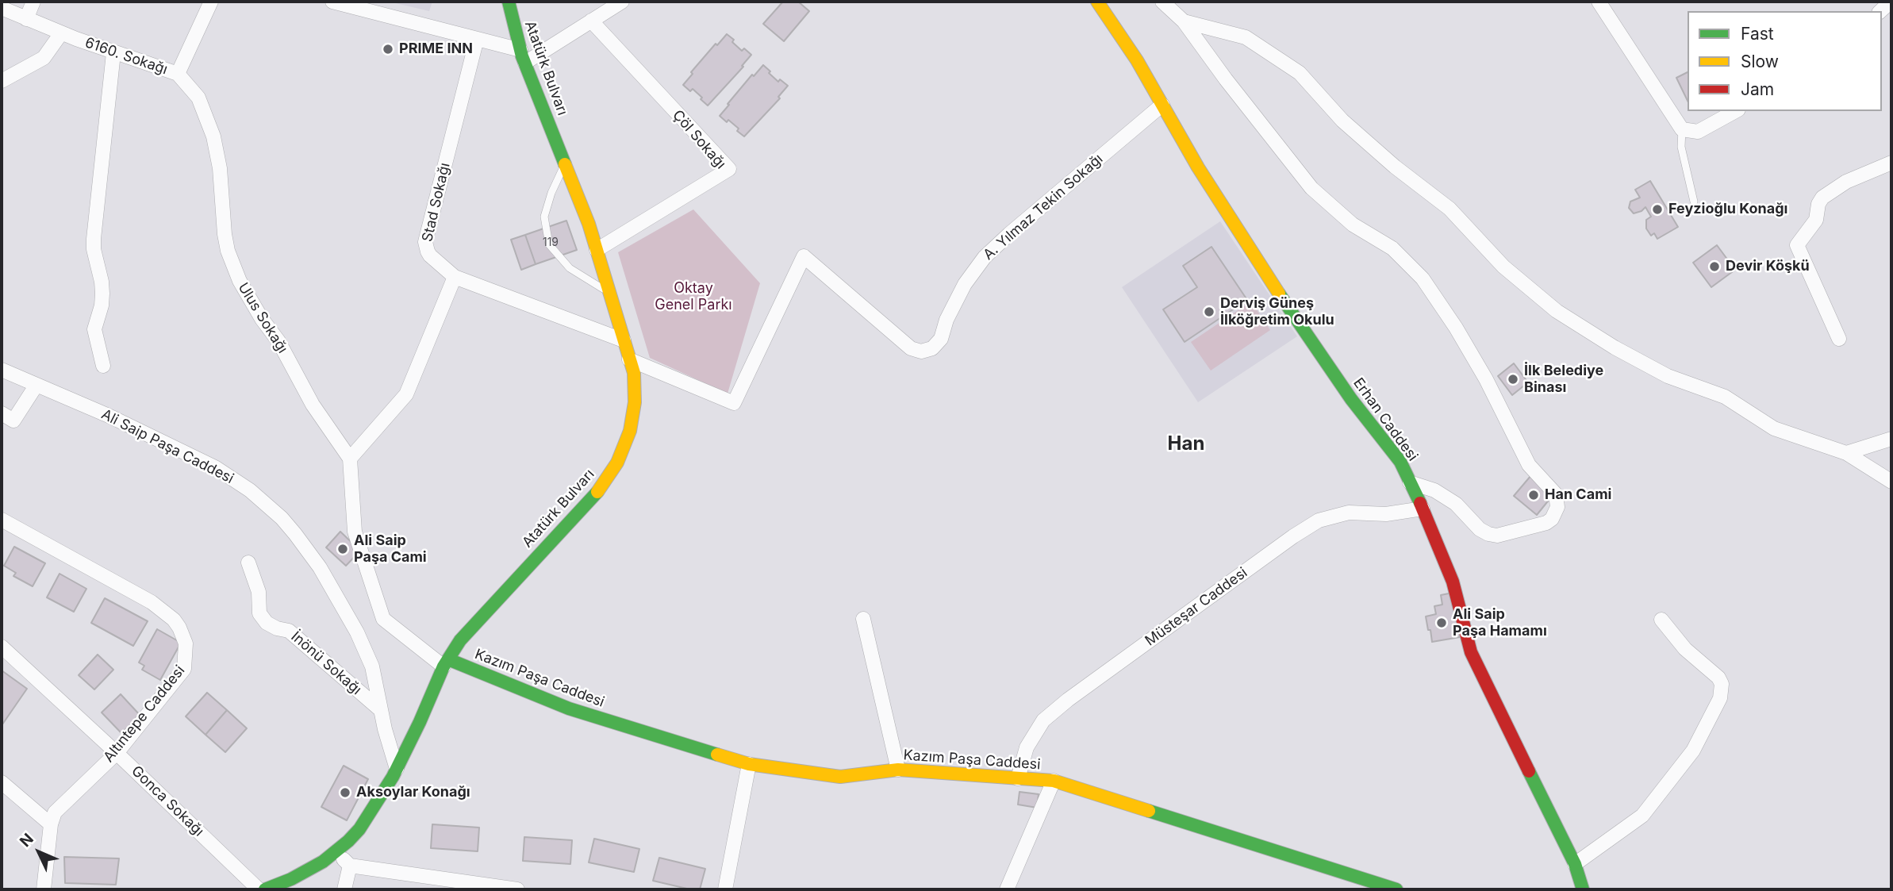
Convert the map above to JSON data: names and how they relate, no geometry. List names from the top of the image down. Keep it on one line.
{"streets":{"street":["6160. Sokağı","Atatürk Bulvarı","Çöl Sokağı","Stad Sokağı","A. Yılmaz Tekin Sokağı","Ulus Sokağı","Erhan Caddesi","Ali Saip Paşa Caddesi","Müsteşar Caddesi","İnönü Sokağı","Kazım Paşa Caddesi","Altıntepe Caddesi","Gonca Sokağı"]},"crossings":[["6160. Sokağı","Ulus Sokağı"],["Atatürk Bulvarı","Çöl Sokağı"],["Atatürk Bulvarı","Stad Sokağı"],["Atatürk Bulvarı","A. Yılmaz Tekin Sokağı"],["Atatürk Bulvarı","Ali Saip Paşa Caddesi"],["Atatürk Bulvarı","Kazım Paşa Caddesi"],["A. Yılmaz Tekin Sokağı","Erhan Caddesi"],["Erhan Caddesi","Müsteşar Caddesi"],["Ali Saip Paşa Caddesi","İnönü Sokağı"],["Müsteşar Caddesi","Kazım Paşa Caddesi"],["Altıntepe Caddesi","Gonca Sokağı"]],"districts":["Han"],"parks":["Oktay Genel Parkı"],"places":["PRIME INN","Feyzioğlu Konağı","Devir Köşkü","Derviş Güneş İlköğretim Okulu","İlk Belediye Binası","Han Cami","Ali Saip Paşa Cami","Ali Saip Paşa Hamamı","Aksoylar Konağı"],"house_numbers":["119"],"legend":["Fast","Slow","Jam"],"north":"top left"}
